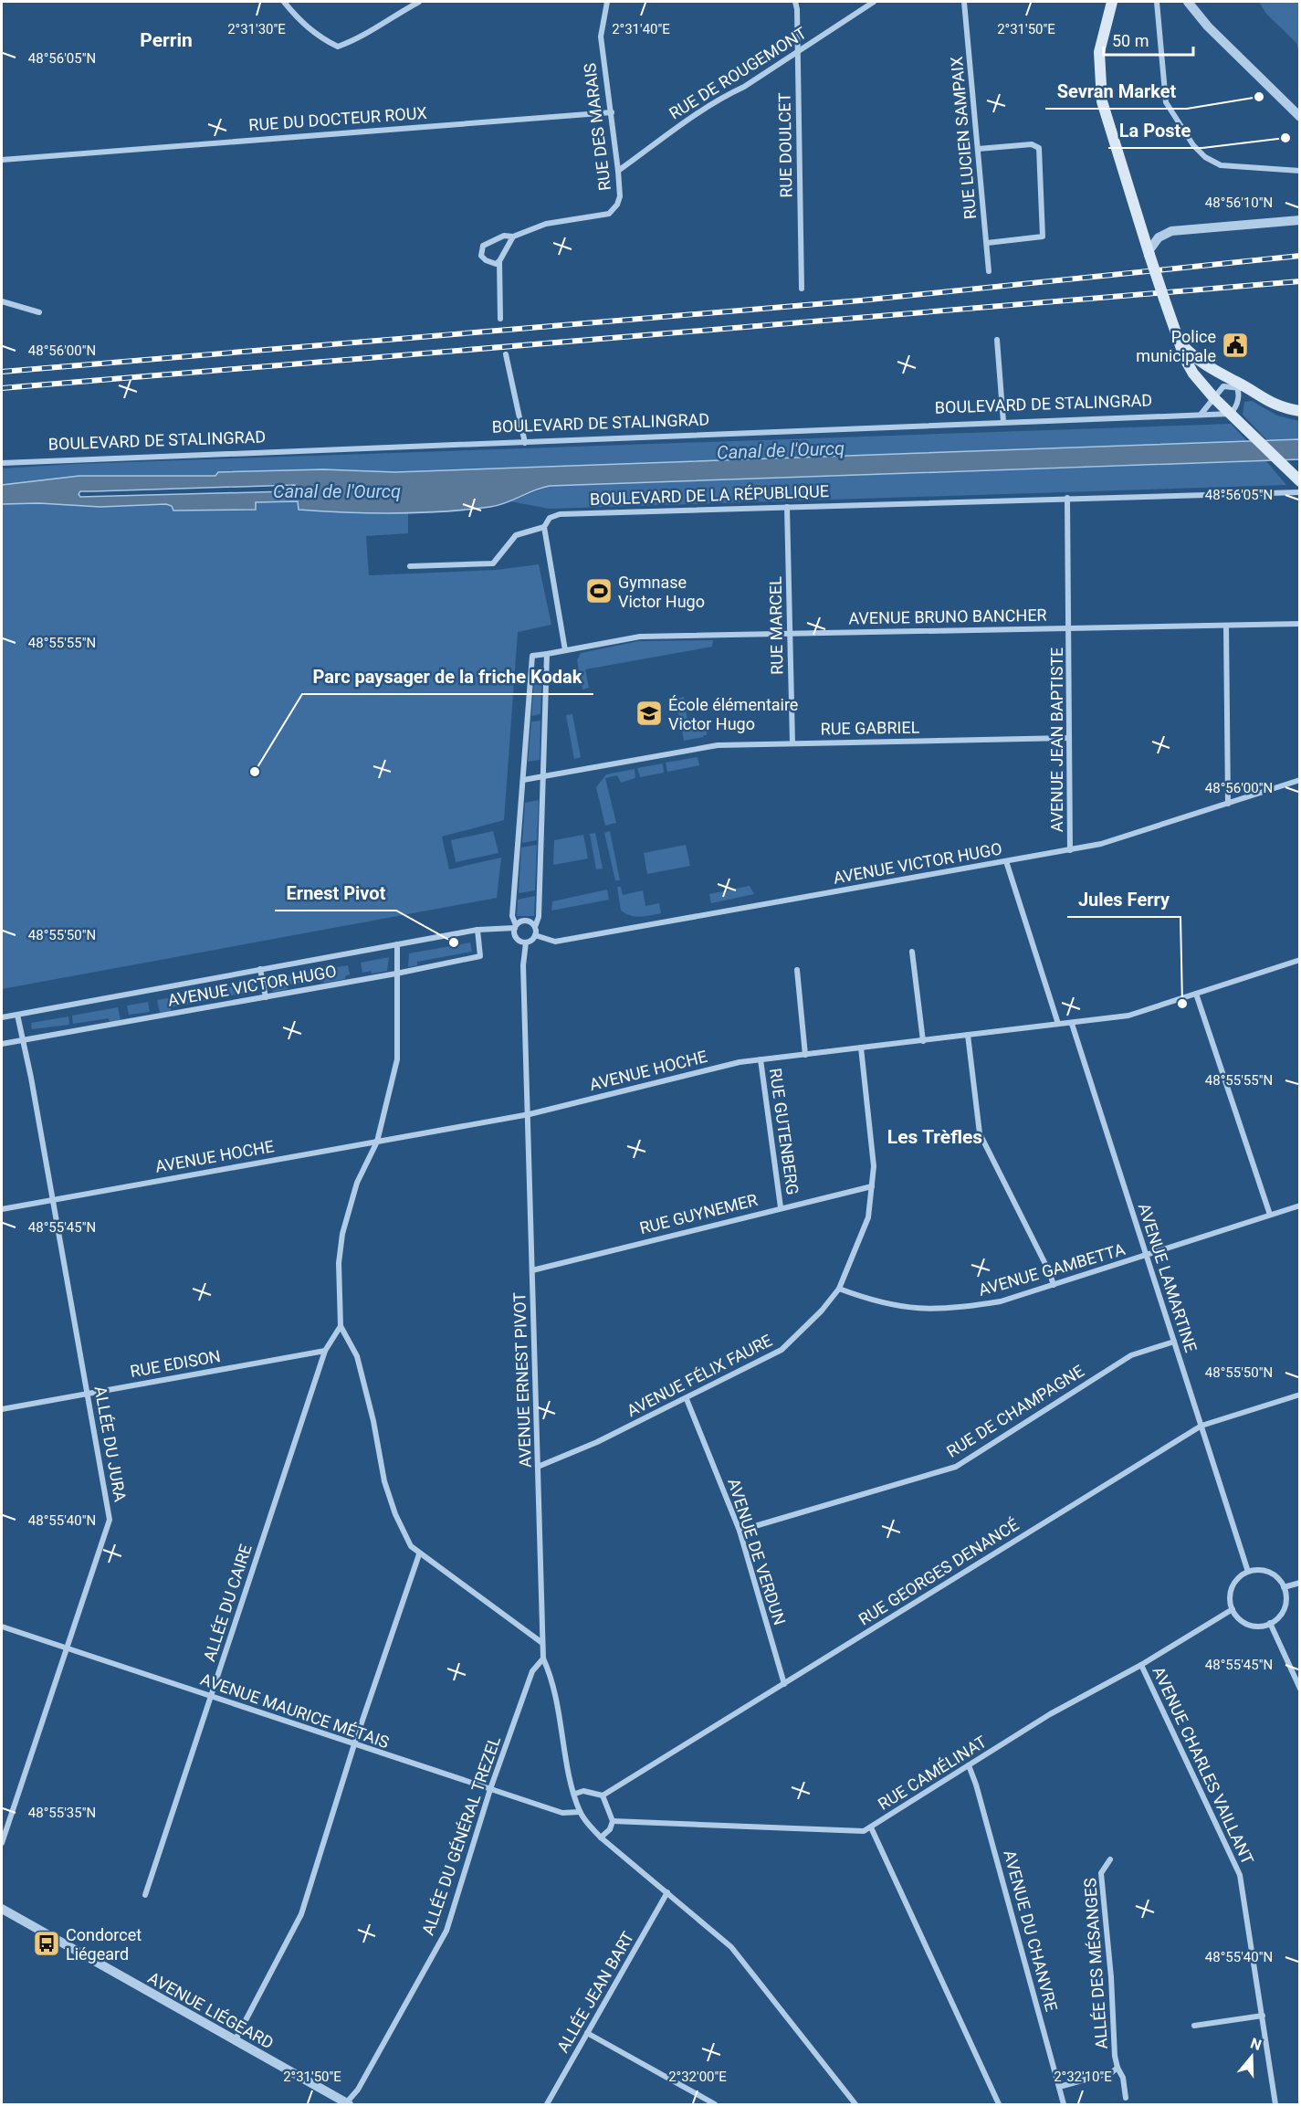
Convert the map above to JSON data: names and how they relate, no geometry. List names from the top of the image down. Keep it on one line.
{"streets":{"street":["RUE DE ROUGEMONT","RUE DU DOCTEUR ROUX","RUE DES MARAIS","RUE LUCIEN SAMPAIX","RUE DOULCET","BOULEVARD DE STALINGRAD","BOULEVARD DE LA RÉPUBLIQUE","AVENUE BRUNO BANCHER","RUE MARCEL","RUE GABRIEL","AVENUE JEAN BAPTISTE","AVENUE VICTOR HUGO","AVENUE HOCHE","RUE GUTENBERG","RUE GUYNEMER","AVENUE GAMBETTA","AVENUE LAMARTINE","RUE EDISON","AVENUE FÉLIX FAURE","AVENUE ERNEST PIVOT","RUE DE CHAMPAGNE","ALLÉE DU JURA","AVENUE DE VERDUN","RUE GEORGES DENANCÉ","ALLÉE DU CAIRE","AVENUE MAURICE MÉTAIS","AVENUE CHARLES VAILLANT","RUE CAMÉLINAT","ALLÉE DU GÉNÉRAL TREZEL","AVENUE DU CHANVRE","ALLÉE DES MÉSANGES","ALLÉE JEAN BART","AVENUE LIÉGEARD"]},"crossings":[["RUE DE ROUGEMONT","RUE DES MARAIS"],["RUE DE ROUGEMONT","RUE DOULCET"],["RUE DU DOCTEUR ROUX","RUE DES MARAIS"],["BOULEVARD DE LA RÉPUBLIQUE","RUE MARCEL"],["BOULEVARD DE LA RÉPUBLIQUE","AVENUE JEAN BAPTISTE"],["AVENUE BRUNO BANCHER","RUE MARCEL"],["AVENUE BRUNO BANCHER","AVENUE JEAN BAPTISTE"],["RUE MARCEL","RUE GABRIEL"],["RUE GABRIEL","AVENUE JEAN BAPTISTE"],["AVENUE JEAN BAPTISTE","AVENUE VICTOR HUGO"],["AVENUE VICTOR HUGO","AVENUE ERNEST PIVOT"],["AVENUE VICTOR HUGO","ALLÉE DU JURA"],["AVENUE HOCHE","RUE GUTENBERG"],["AVENUE HOCHE","AVENUE LAMARTINE"],["AVENUE HOCHE","AVENUE FÉLIX FAURE"],["AVENUE HOCHE","AVENUE ERNEST PIVOT"],["AVENUE HOCHE","ALLÉE DU JURA"],["RUE GUTENBERG","RUE GUYNEMER"],["RUE GUYNEMER","AVENUE FÉLIX FAURE"],["RUE GUYNEMER","AVENUE ERNEST PIVOT"],["AVENUE GAMBETTA","AVENUE LAMARTINE"],["AVENUE GAMBETTA","AVENUE FÉLIX FAURE"],["AVENUE LAMARTINE","RUE DE CHAMPAGNE"],["AVENUE LAMARTINE","RUE GEORGES DENANCÉ"],["AVENUE LAMARTINE","RUE CAMÉLINAT"],["RUE EDISON","ALLÉE DU JURA"],["RUE EDISON","ALLÉE DU CAIRE"],["AVENUE FÉLIX FAURE","AVENUE ERNEST PIVOT"],["AVENUE FÉLIX FAURE","AVENUE DE VERDUN"],["AVENUE ERNEST PIVOT","AVENUE MAURICE MÉTAIS"],["AVENUE ERNEST PIVOT","ALLÉE DU GÉNÉRAL TREZEL"],["RUE DE CHAMPAGNE","AVENUE DE VERDUN"],["ALLÉE DU JURA","AVENUE MAURICE MÉTAIS"],["AVENUE DE VERDUN","RUE GEORGES DENANCÉ"],["ALLÉE DU CAIRE","AVENUE MAURICE MÉTAIS"],["AVENUE MAURICE MÉTAIS","ALLÉE DU GÉNÉRAL TREZEL"],["AVENUE CHARLES VAILLANT","RUE CAMÉLINAT"],["RUE CAMÉLINAT","AVENUE DU CHANVRE"],["ALLÉE DU GÉNÉRAL TREZEL","AVENUE LIÉGEARD"],["AVENUE DU CHANVRE","ALLÉE DES MÉSANGES"]],"districts":["Perrin","Les Trèfles"],"water":["Canal de l'Ourcq"],"places":{"other":["Sevran Market","La Poste","Parc paysager de la friche Kodak","Ernest Pivot","Jules Ferry"],"public building":["Police municipale"],"sports":["Gymnase Victor Hugo"],"school or university":["École élémentaire Victor Hugo"],"bus stop":["Condorcet Liégeard"]},"scale_bar":"50 m","north":"top","coordinates":["2°31'40\"E","2°31'50\"E","2°31'30\"E","48°56'05\"N","48°56'10\"N","48°56'00\"N","48°55'55\"N","48°55'50\"N","48°55'45\"N","48°55'40\"N","48°55'35\"N","2°32'00\"E","2°32'10\"E"]}
